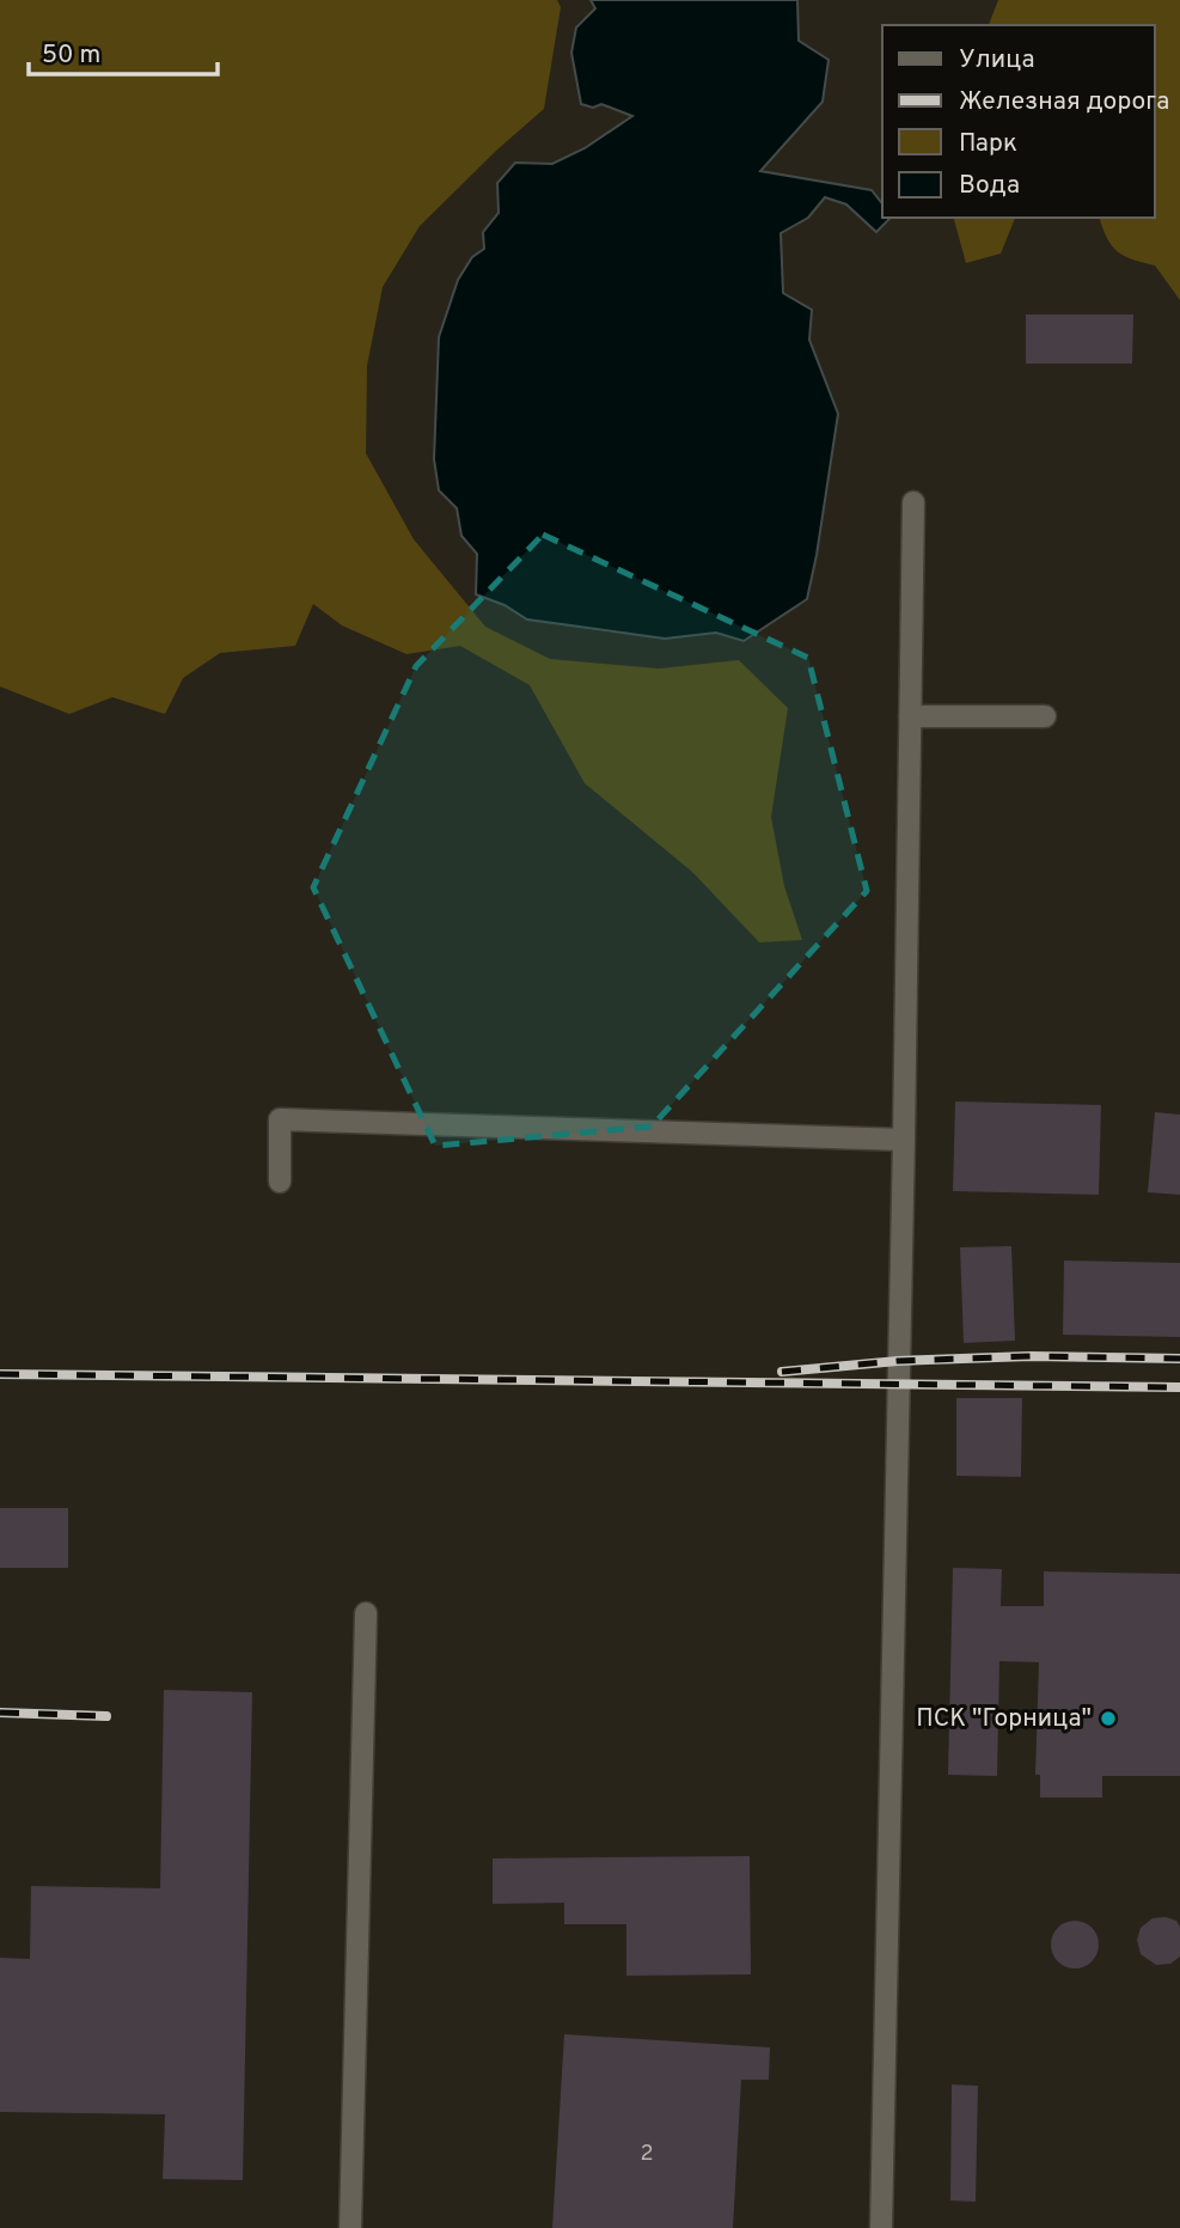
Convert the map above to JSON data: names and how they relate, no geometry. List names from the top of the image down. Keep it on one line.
{"places":["ПСК \"Горница\""],"house_numbers":["2"],"legend":["Улица","Железная дорога","Парк","Вода"],"scale_bar":"50 m"}
